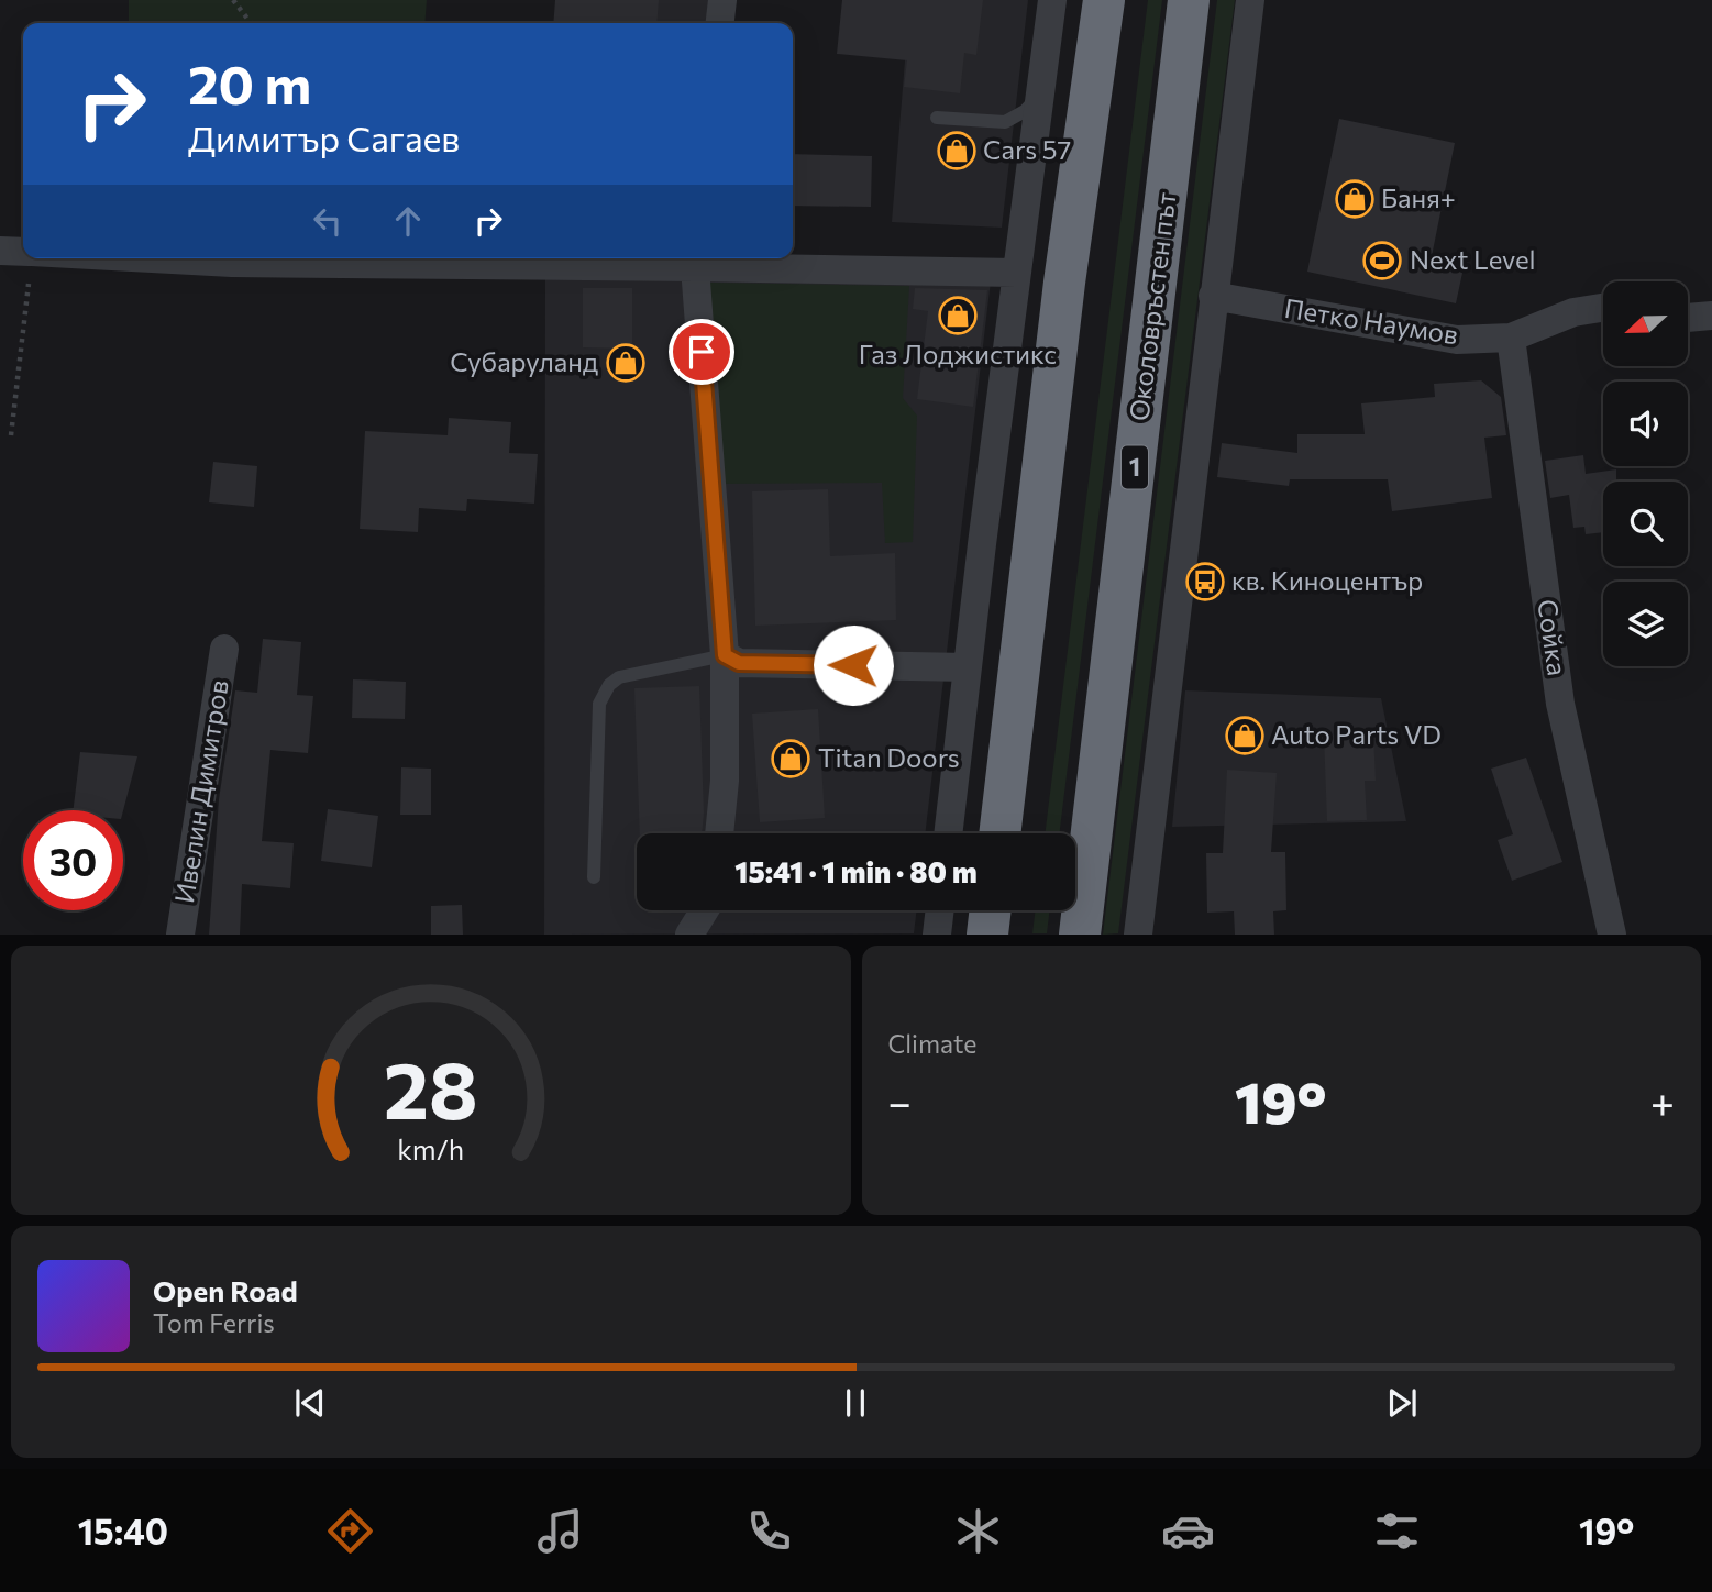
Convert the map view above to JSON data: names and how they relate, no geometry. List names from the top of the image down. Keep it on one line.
{"streets":{"highway":["Околовръстен път","1"],"street":["Петко Наумов","Сойка","Ивелин Димитров"]},"crossings":[["Петко Наумов","Сойка"]],"places":{"shop":["Cars 57","Баня+","Газ Лоджистикс","Субаруланд","Auto Parts VD","Titan Doors"],"sports":["Next Level"],"bus stop":["кв. Киноцентър"]},"north":"left","page":{"turn":["20 m","Димитър Сагаев"],"limit":"30","trip":"15:41 · 1 min · 80 m","tile":"Climate","heat":["−","19°","+"],"song":["Open Road","Tom Ferris"],"tabs":["15:40","19°"],"gauge":["28","km/h"]}}
